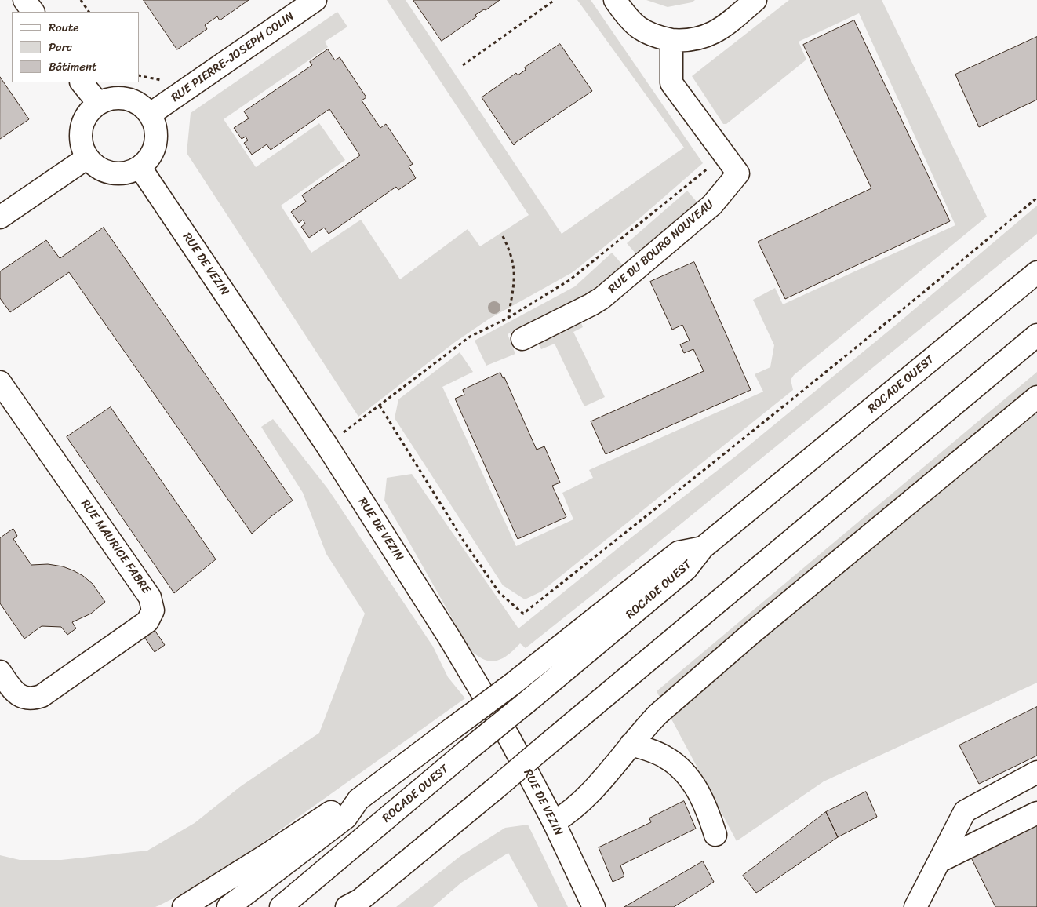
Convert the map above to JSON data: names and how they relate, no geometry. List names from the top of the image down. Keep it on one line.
{"streets":{"main road":["RUE PIERRE-JOSEPH COLIN","RUE DU BOURG NOUVEAU","RUE DE VEZIN","ROCADE OUEST","RUE MAURICE FABRE"]},"crossings":[["RUE PIERRE-JOSEPH COLIN","RUE DE VEZIN"]],"legend":["Route","Parc","Bâtiment"]}
